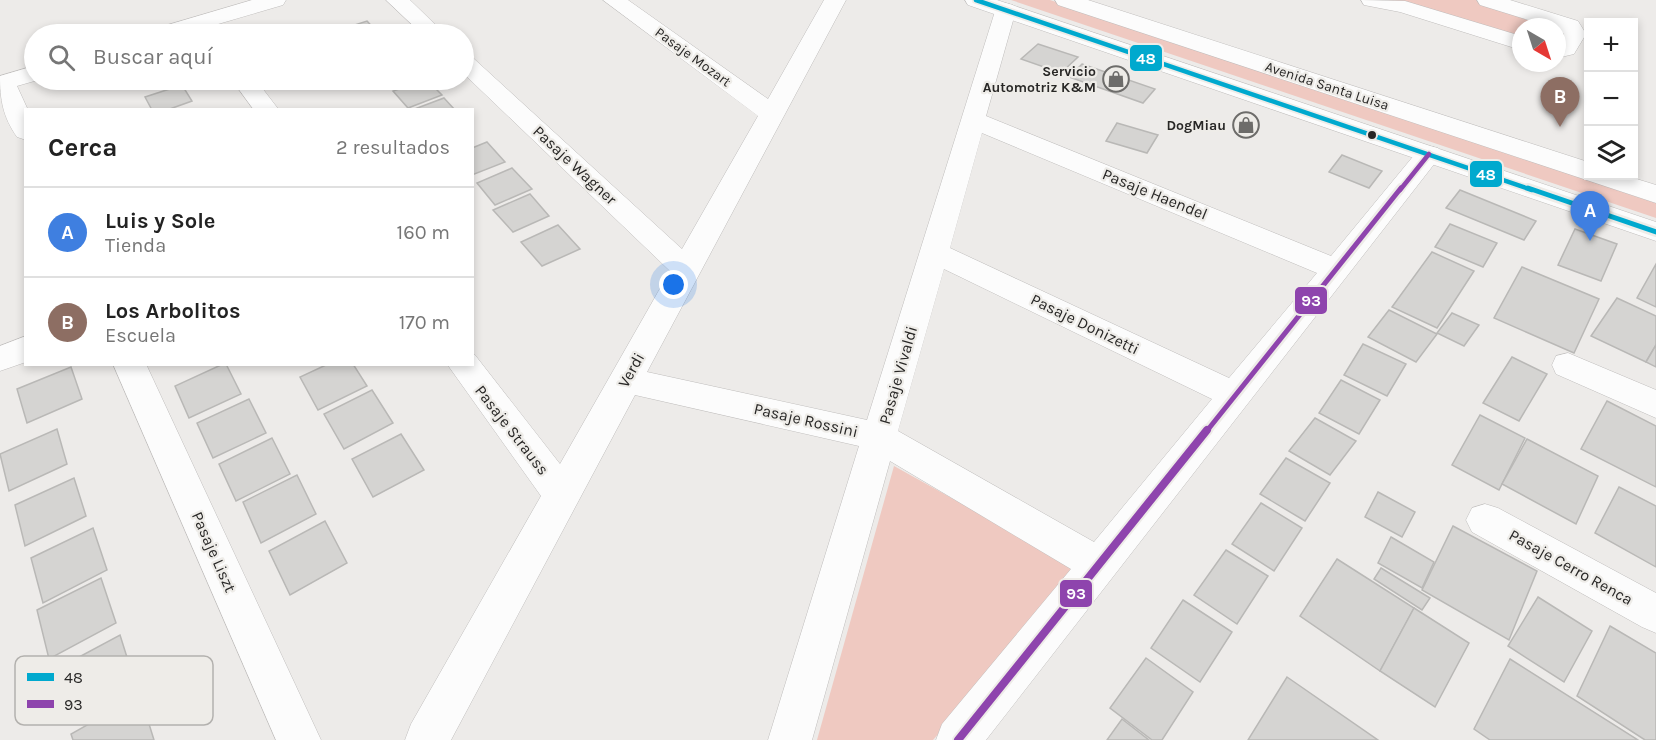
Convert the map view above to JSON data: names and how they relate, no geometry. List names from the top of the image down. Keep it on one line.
{"streets":{"street":["Pasaje Mozart","Avenida Santa Luisa","Pasaje Wagner","Pasaje Haendel","Pasaje Donizetti","Verdi","Pasaje Vivaldi","Pasaje Rossini","Pasaje Strauss","Pasaje Liszt","Pasaje Cerro Renca"]},"crossings":[["Pasaje Mozart","Verdi"],["Avenida Santa Luisa","Pasaje Vivaldi"],["Pasaje Wagner","Verdi"],["Pasaje Haendel","Pasaje Vivaldi"],["Pasaje Donizetti","Pasaje Vivaldi"],["Verdi","Pasaje Rossini"],["Verdi","Pasaje Strauss"],["Pasaje Vivaldi","Pasaje Rossini"]],"places":{"shop":["Servicio Automotriz K&M","DogMiau"]},"lines":["transit line 48","transit line 93"],"legend":["48","93"],"north":"bottom right","page":{"map_buttons":["+","−"],"search":"Buscar aquí","pins":["B","A"],"heading":["Cerca","2 resultados"],"list":[{"mark":"A","name":"Luis y Sole","note":"Tienda","value":"160 m"},{"mark":"B","name":"Los Arbolitos","note":"Escuela","value":"170 m"}]}}
